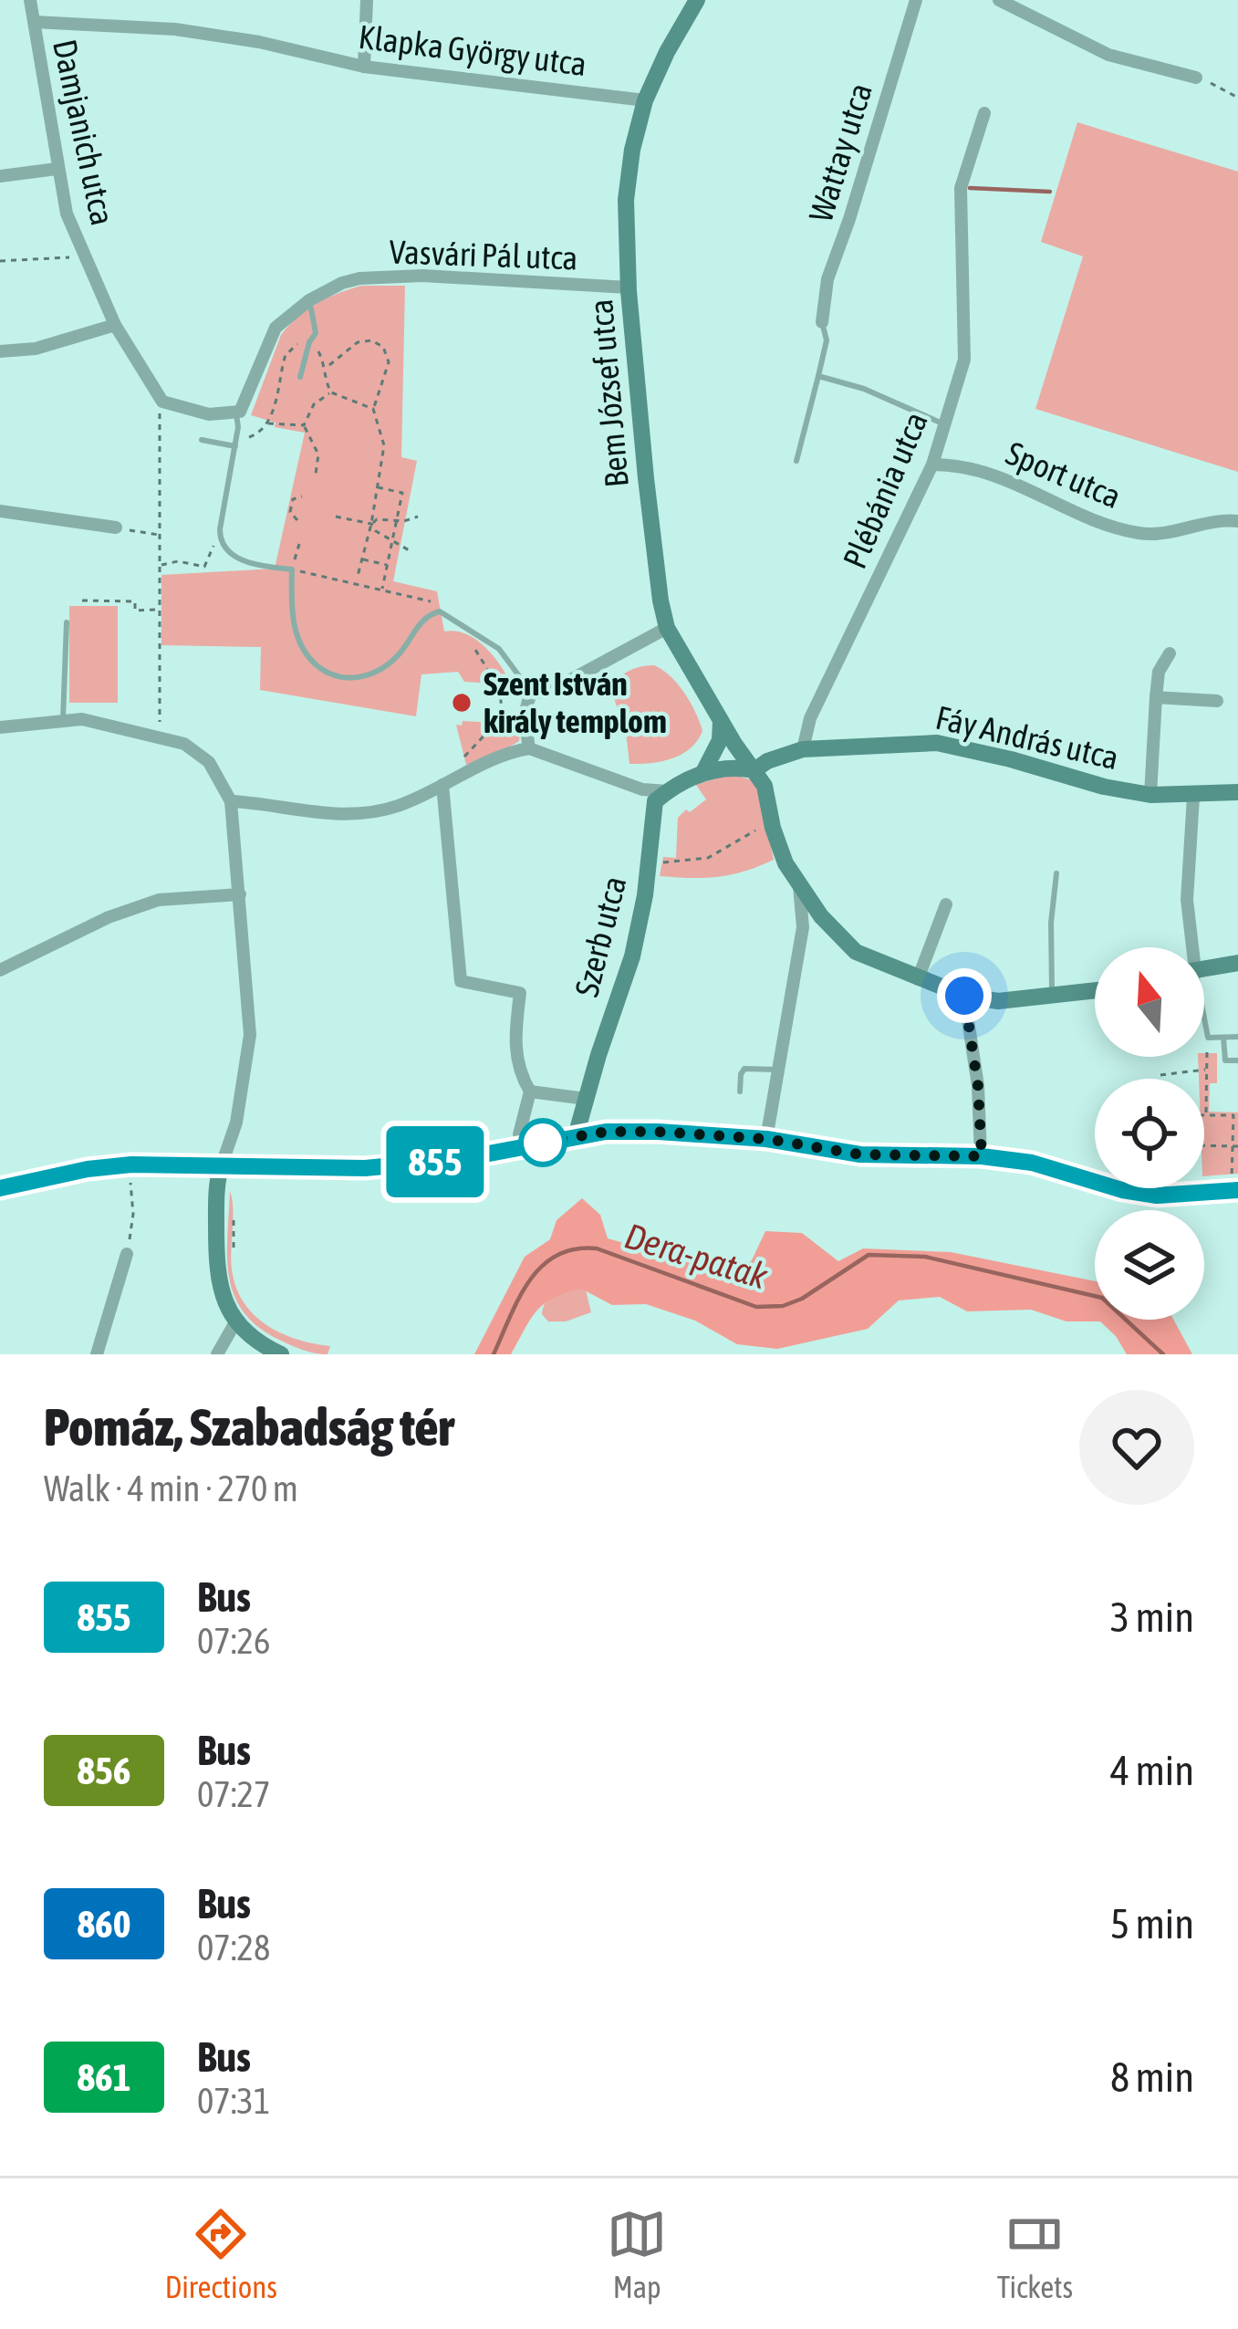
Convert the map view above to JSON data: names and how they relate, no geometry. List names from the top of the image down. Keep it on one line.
{"streets":{"street":["Klapka György utca","Damjanich utca","Wattay utca","Vasvári Pál utca","Bem József utca","Sport utca","Plébánia utca","Fáy András utca","Szerb utca"]},"crossings":[["Klapka György utca","Damjanich utca"],["Klapka György utca","Bem József utca"],["Vasvári Pál utca","Bem József utca"],["Sport utca","Plébánia utca"],["Plébánia utca","Fáy András utca"]],"water":["Dera-patak"],"places":["Szent István király templom"],"lines":["bus line 855"],"north":"top","page":{"on_map":"855","heading":["Pomáz, Szabadság tér","Walk · 4 min · 270 m"],"list":[{"mark":"855","name":"Bus","note":"07:26","value":"3 min"},{"mark":"856","name":"Bus","note":"07:27","value":"4 min"},{"mark":"860","name":"Bus","note":"07:28","value":"5 min"},{"mark":"861","name":"Bus","note":"07:31","value":"8 min"}],"tabs":["Directions","Map","Tickets"]}}
